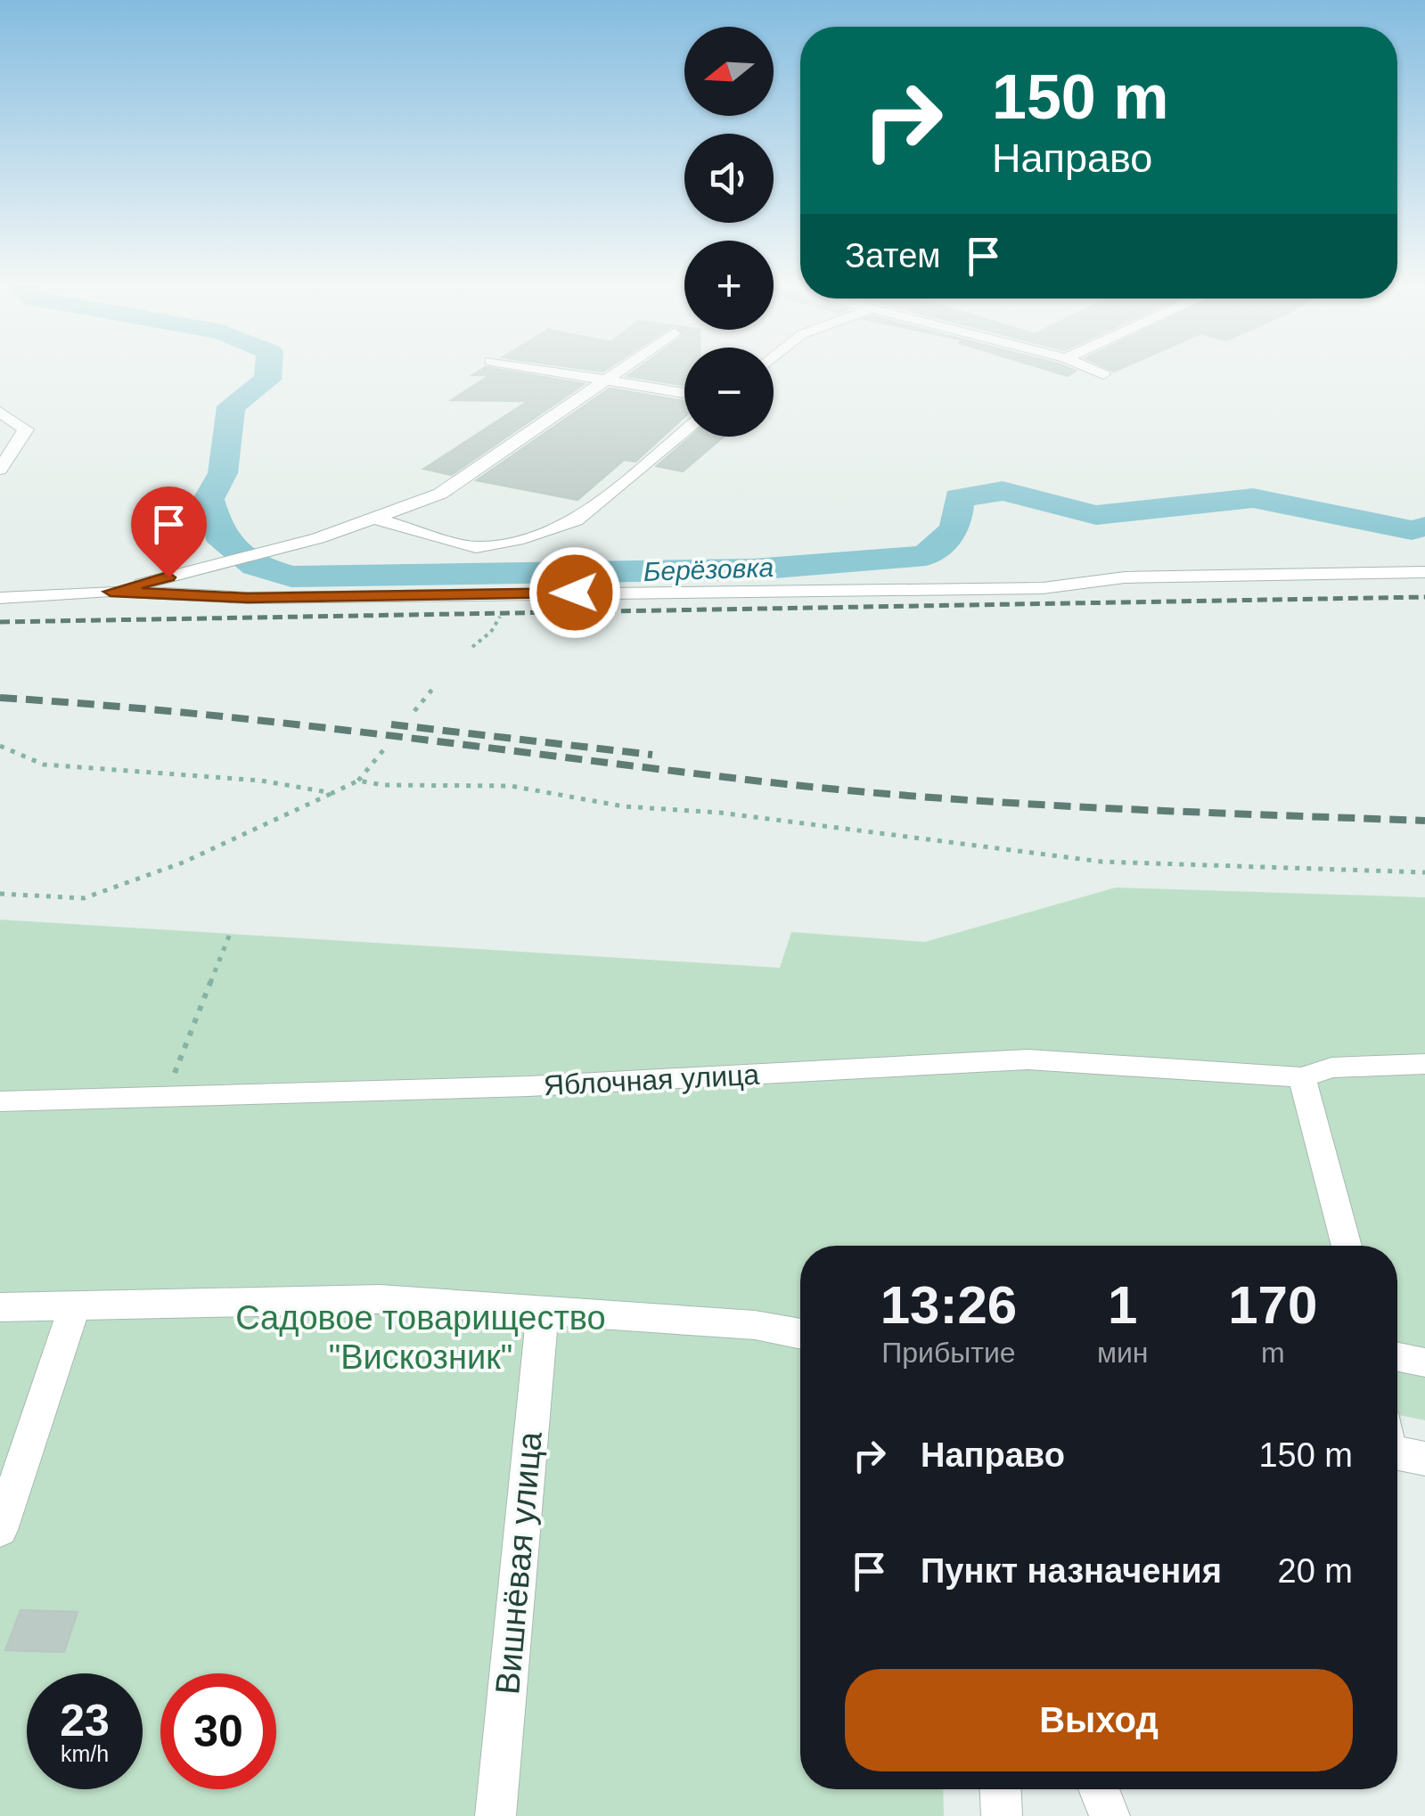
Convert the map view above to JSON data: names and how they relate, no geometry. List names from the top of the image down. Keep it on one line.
{"streets":{"street":["Яблочная улица","Вишнёвая улица"]},"water":["Берёзовка"],"parks":["Садовое товарищество \"Вискозник\""],"north":"left","page":{"map_buttons":["+","−"],"turn":["150 m","Направо"],"then":"Затем","eta":["13:26","Прибытие","1","мин","170","m"],"list":[{"name":"Направо","value":"150 m"},{"name":"Пункт назначения","value":"20 m"}],"buttons":"Выход","speed":"23 km/h","limit":"30"}}
